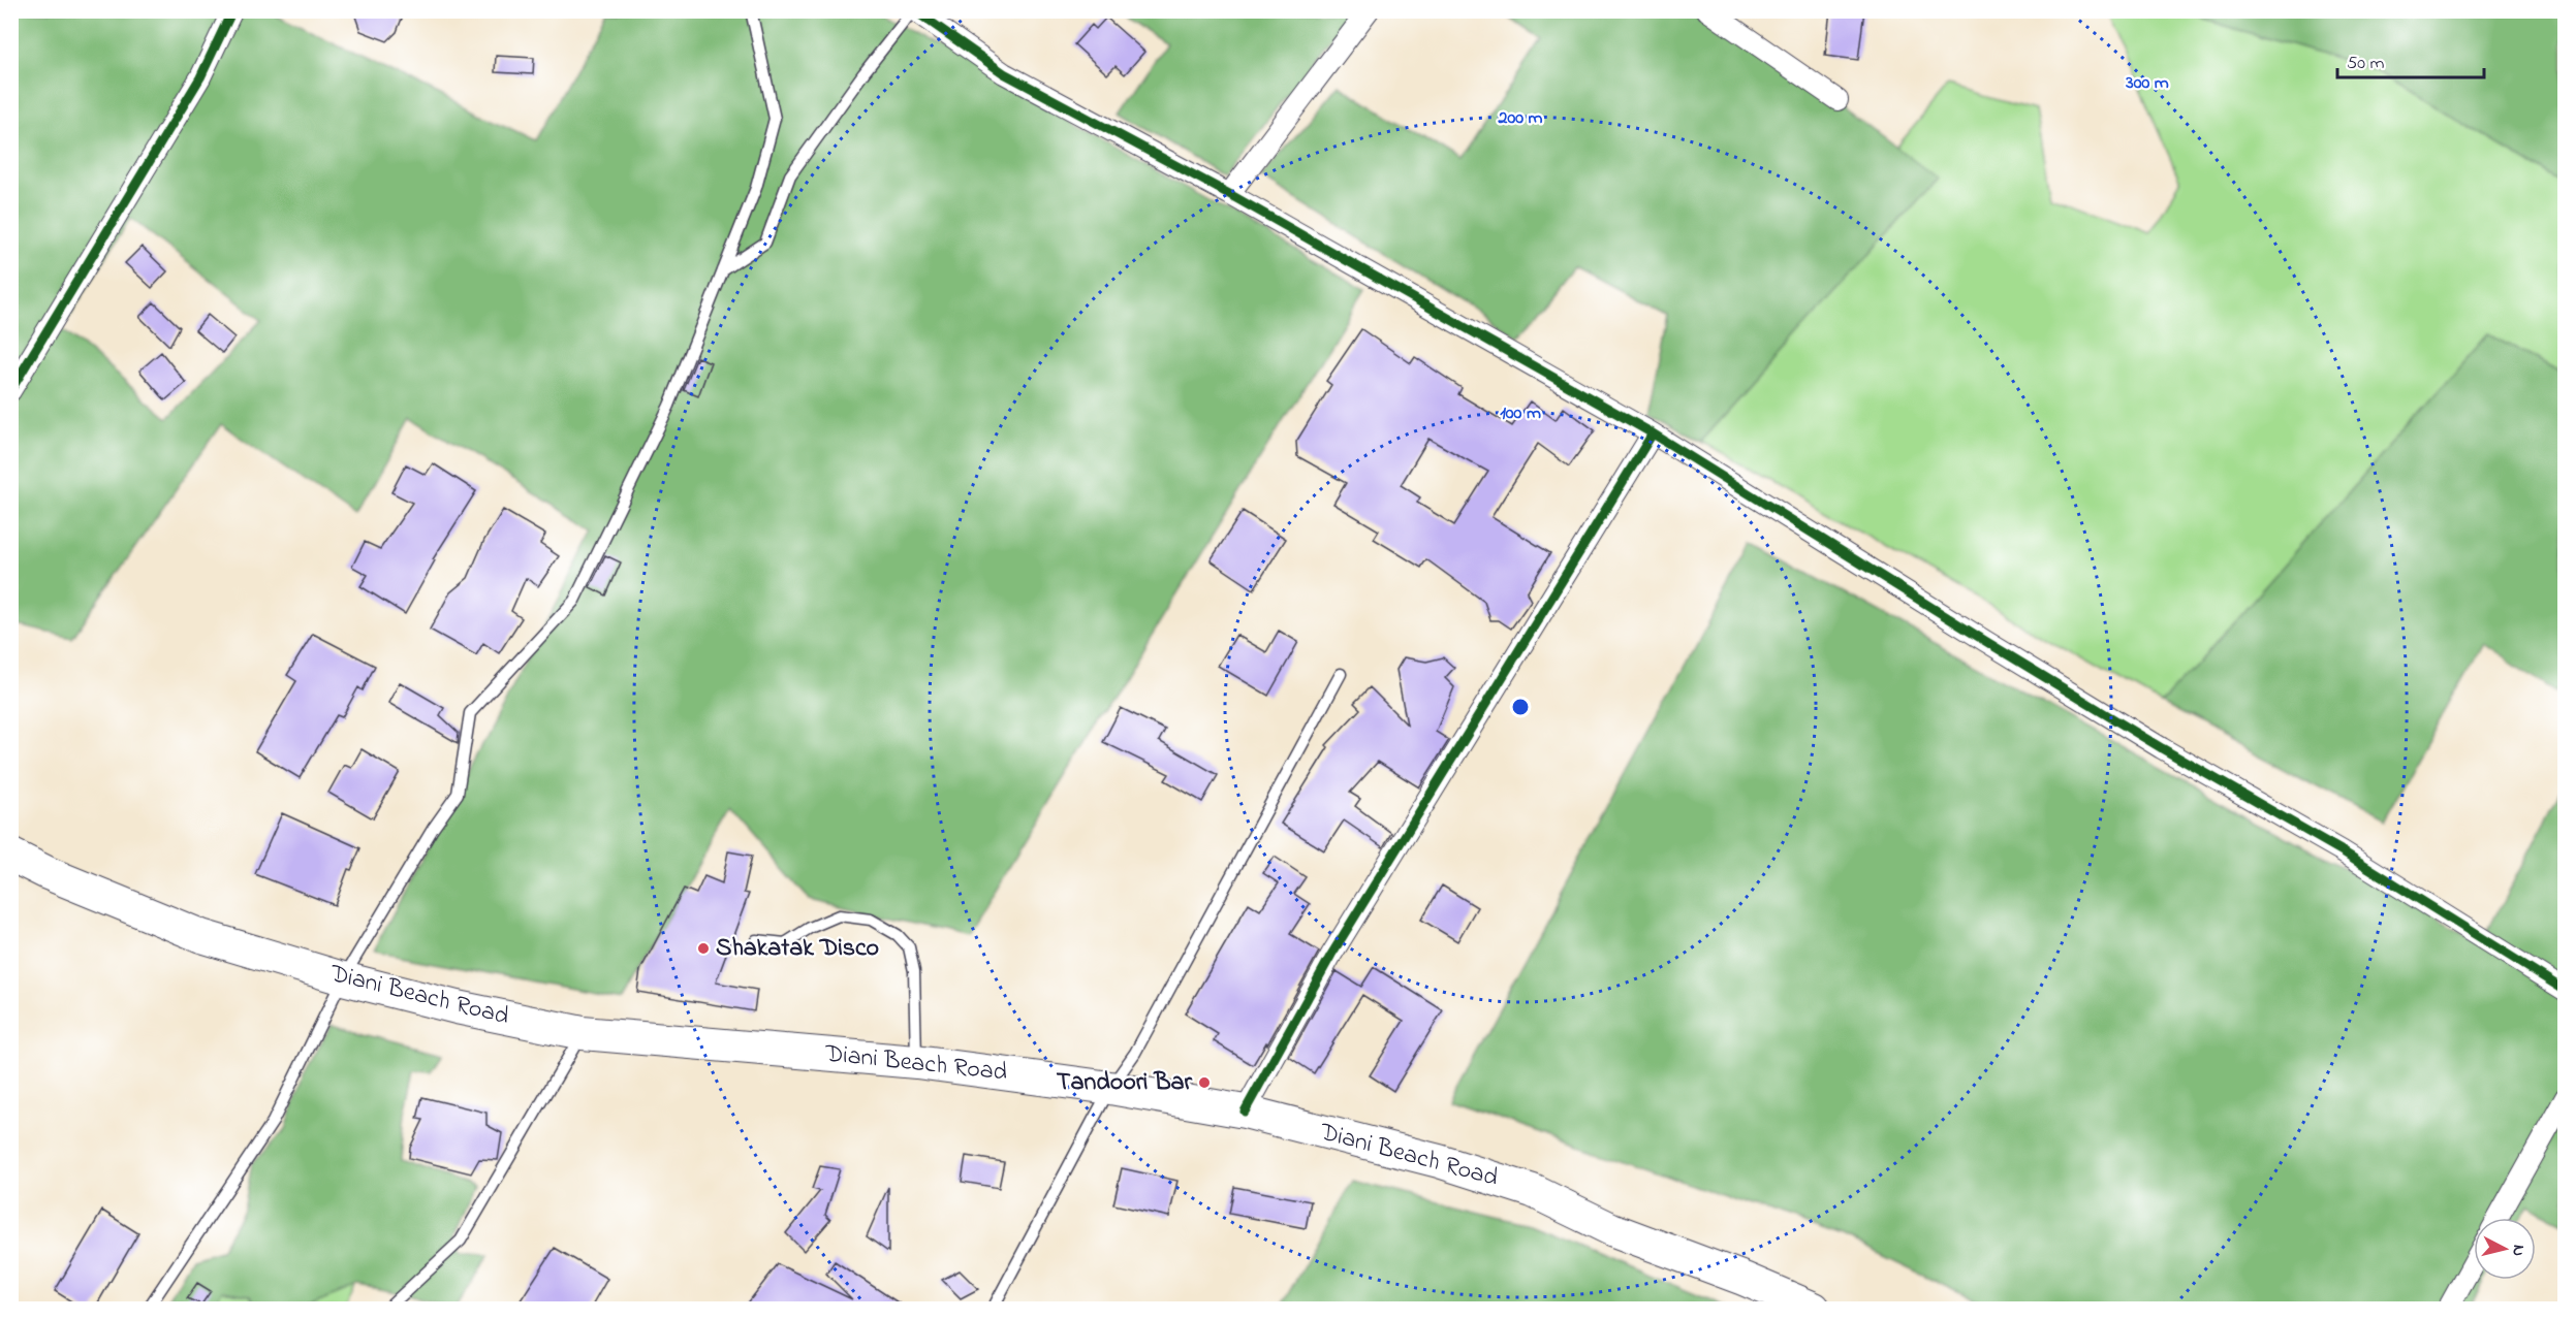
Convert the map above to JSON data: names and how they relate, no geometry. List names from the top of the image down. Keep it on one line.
{"streets":{"main road":["Diani Beach Road"]},"places":["Shakatak Disco","Tandoori Bar"],"scale_bar":"50 m","north":"right","rings":["300 m","200 m","100 m"]}
